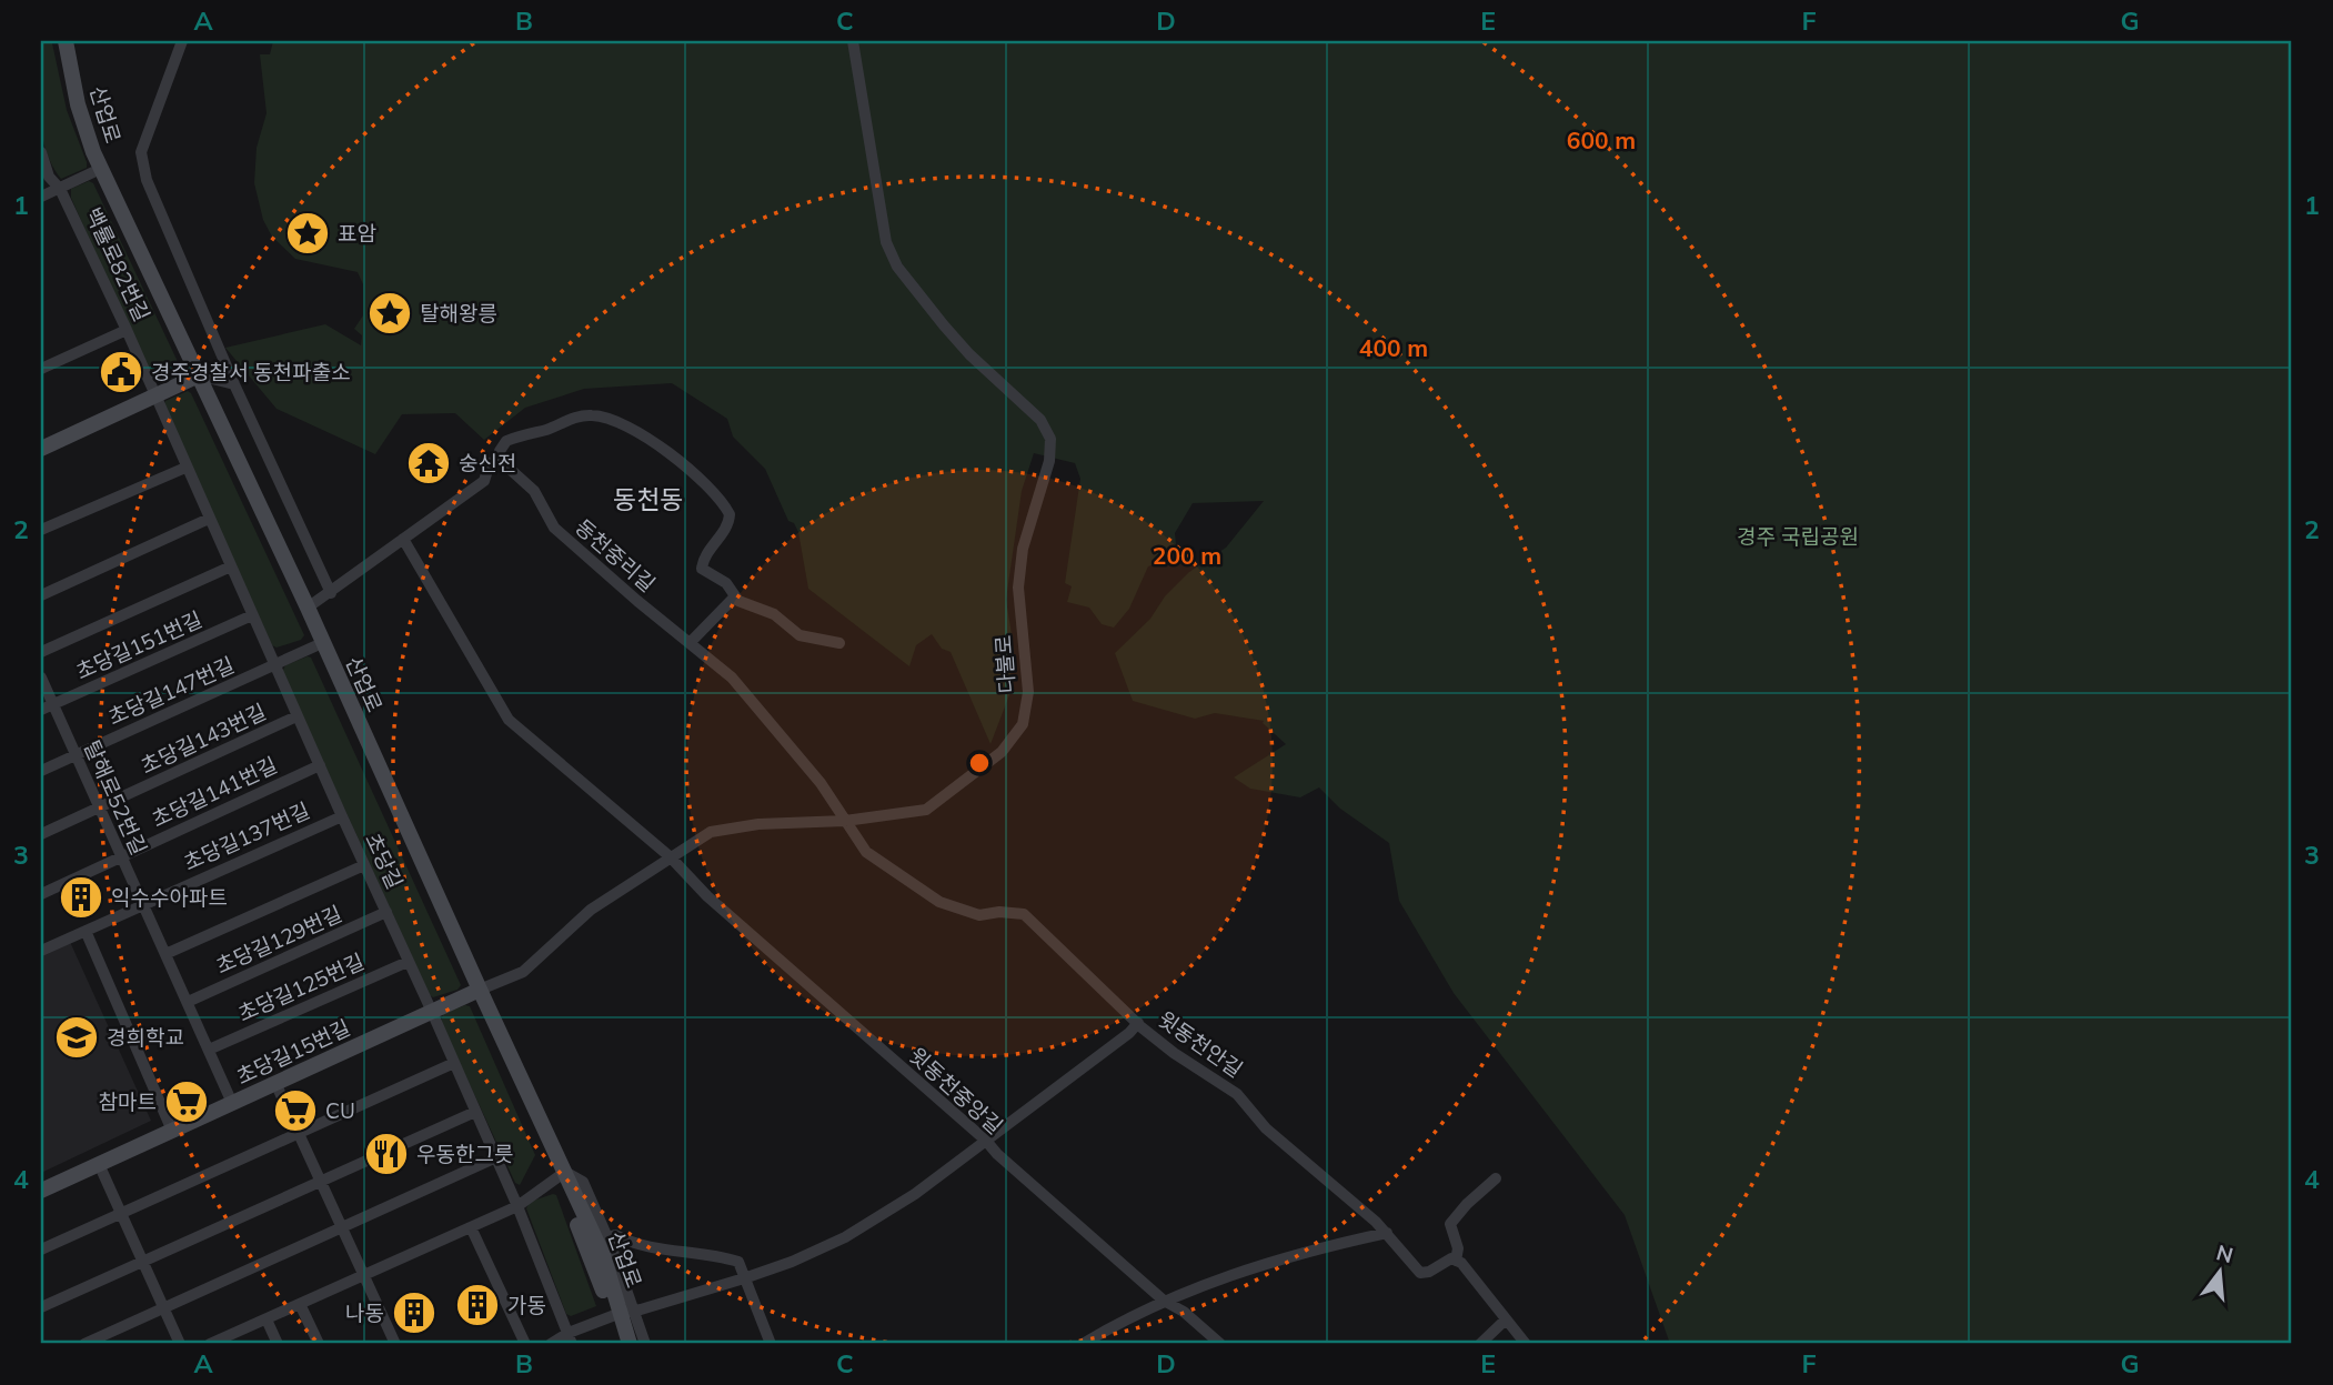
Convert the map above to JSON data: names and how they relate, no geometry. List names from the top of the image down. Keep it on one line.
{"streets":{"street":["산업로","백률로82번길","동천중리길","초당길151번길","다불로","초당길147번길","초당길143번길","초당길141번길","탈해로52번길","초당길137번길","초당길","초당길129번길","초당길125번길","윗동천안길","초당길15번길","윗동천중앙길"]},"crossings":[["산업로","다불로"],["산업로","초당길147번길"],["산업로","초당길15번길"],["백률로82번길","초당길"],["동천중리길","다불로"],["동천중리길","윗동천안길"],["초당길151번길","탈해로52번길"],["초당길151번길","초당길"],["다불로","윗동천안길"],["다불로","초당길15번길"],["다불로","윗동천중앙길"],["초당길147번길","탈해로52번길"],["초당길147번길","초당길"],["초당길143번길","탈해로52번길"],["초당길143번길","초당길"],["초당길141번길","탈해로52번길"],["초당길141번길","초당길"],["탈해로52번길","초당길137번길"],["탈해로52번길","초당길129번길"],["탈해로52번길","초당길125번길"],["탈해로52번길","초당길15번길"],["초당길137번길","초당길"],["초당길","초당길129번길"],["초당길","초당길125번길"],["초당길","초당길15번길"]],"districts":["동천동"],"parks":["경주 국립공원"],"places":{"place":["표암","탈해왕릉"],"public building":["경주경찰서 동천파출소"],"temple":["숭신전"],"building":["익수수아파트","가동","나동"],"school or university":["경희학교"],"supermarket":["참마트","CU"],"restaurant":["우동한그릇"]},"north":"top","grid":{"columns":["A","B","C","D","E","F","G"],"rows":["1","2","3","4"]},"rings":["600 m","400 m","200 m"]}
